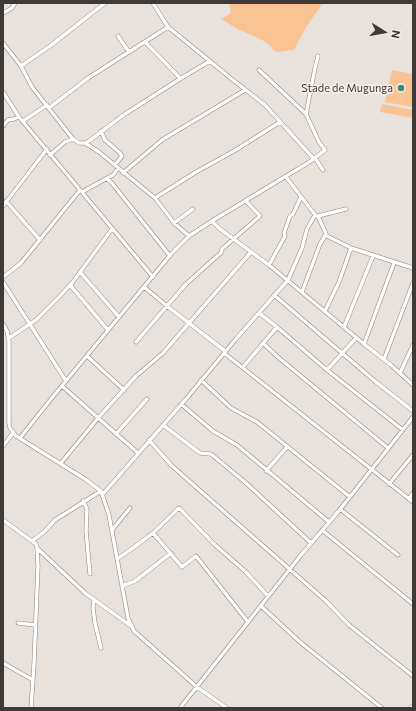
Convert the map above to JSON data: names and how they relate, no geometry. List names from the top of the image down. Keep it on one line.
{"places":["Stade de Mugunga"],"north":"right"}
